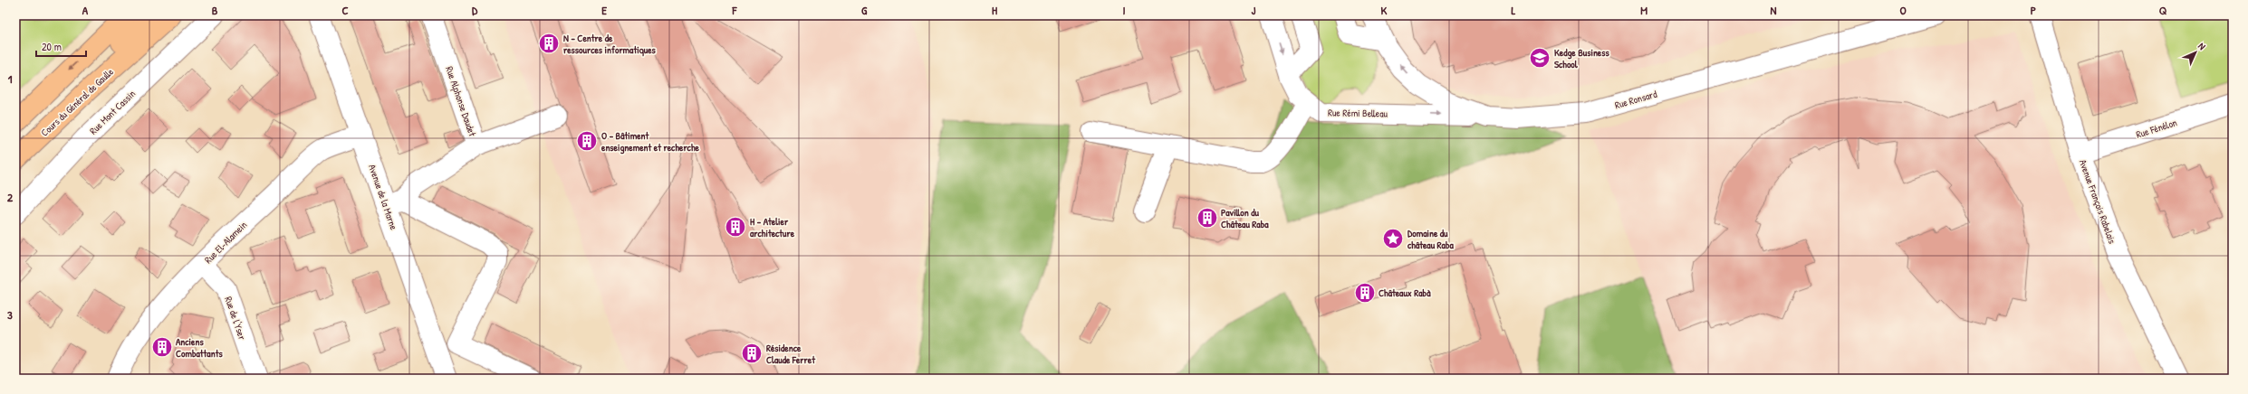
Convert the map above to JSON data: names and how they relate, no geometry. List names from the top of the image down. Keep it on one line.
{"streets":{"main road":["Cours du Général de Gaulle"],"street":["Rue Ronsard","Rue Alphonse Daudet","Rue Mont Cassin","Rue Rémi Belleau","Rue Fénélon","Avenue de la Marne","Avenue François Rabelais","Rue El-Alamein","Rue de l'Yser"]},"crossings":[["Rue Ronsard","Rue Rémi Belleau"],["Rue Alphonse Daudet","Avenue de la Marne"],["Rue Fénélon","Avenue François Rabelais"],["Avenue de la Marne","Rue El-Alamein"],["Rue El-Alamein","Rue de l'Yser"]],"one_way":["Rue Rémi Belleau"],"places":{"building":["N - Centre de ressources informatiques","O - Bâtiment enseignement et recherche","Pavillon du Château Raba","H - Atelier architecture","Châteaux Rabà","Anciens Combattants","Résidence Claude Ferret"],"school or university":["Kedge Business School"],"place":["Domaine du château Raba"]},"scale_bar":"20 m","north":"top right","grid":{"columns":["A","B","C","D","E","F","G","H","I","J","K","L","M","N","O","P","Q"],"rows":["1","2","3"]}}
